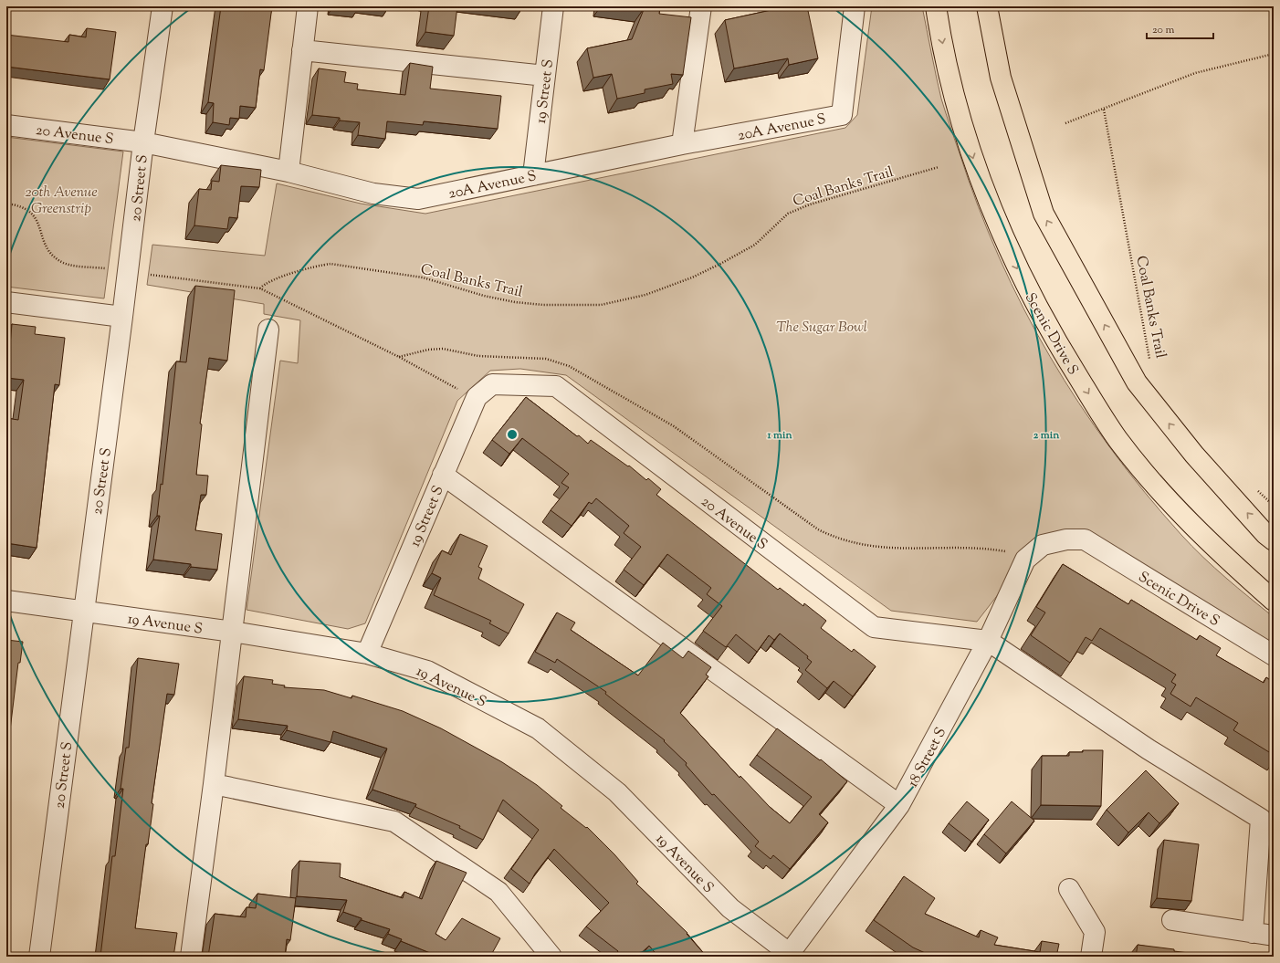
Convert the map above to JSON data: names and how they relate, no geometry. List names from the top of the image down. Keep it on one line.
{"streets":{"main road":["Scenic Drive S"],"street":["19 Street S","20A Avenue S","20 Avenue S","20 Street S","19 Avenue S","18 Street S"],"path":["Coal Banks Trail"]},"crossings":[["19 Street S","20A Avenue S"],["19 Street S","20 Avenue S"],["19 Street S","19 Avenue S"],["20A Avenue S","20 Avenue S"],["20A Avenue S","20 Street S"],["20 Avenue S","20 Street S"],["20 Avenue S","18 Street S"],["20 Street S","19 Avenue S"],["Scenic Drive S","18 Street S"],["19 Avenue S","18 Street S"]],"parks":["20th Avenue Greenstrip","The Sugar Bowl"],"scale_bar":"20 m","rings":["1 min","2 min"]}
